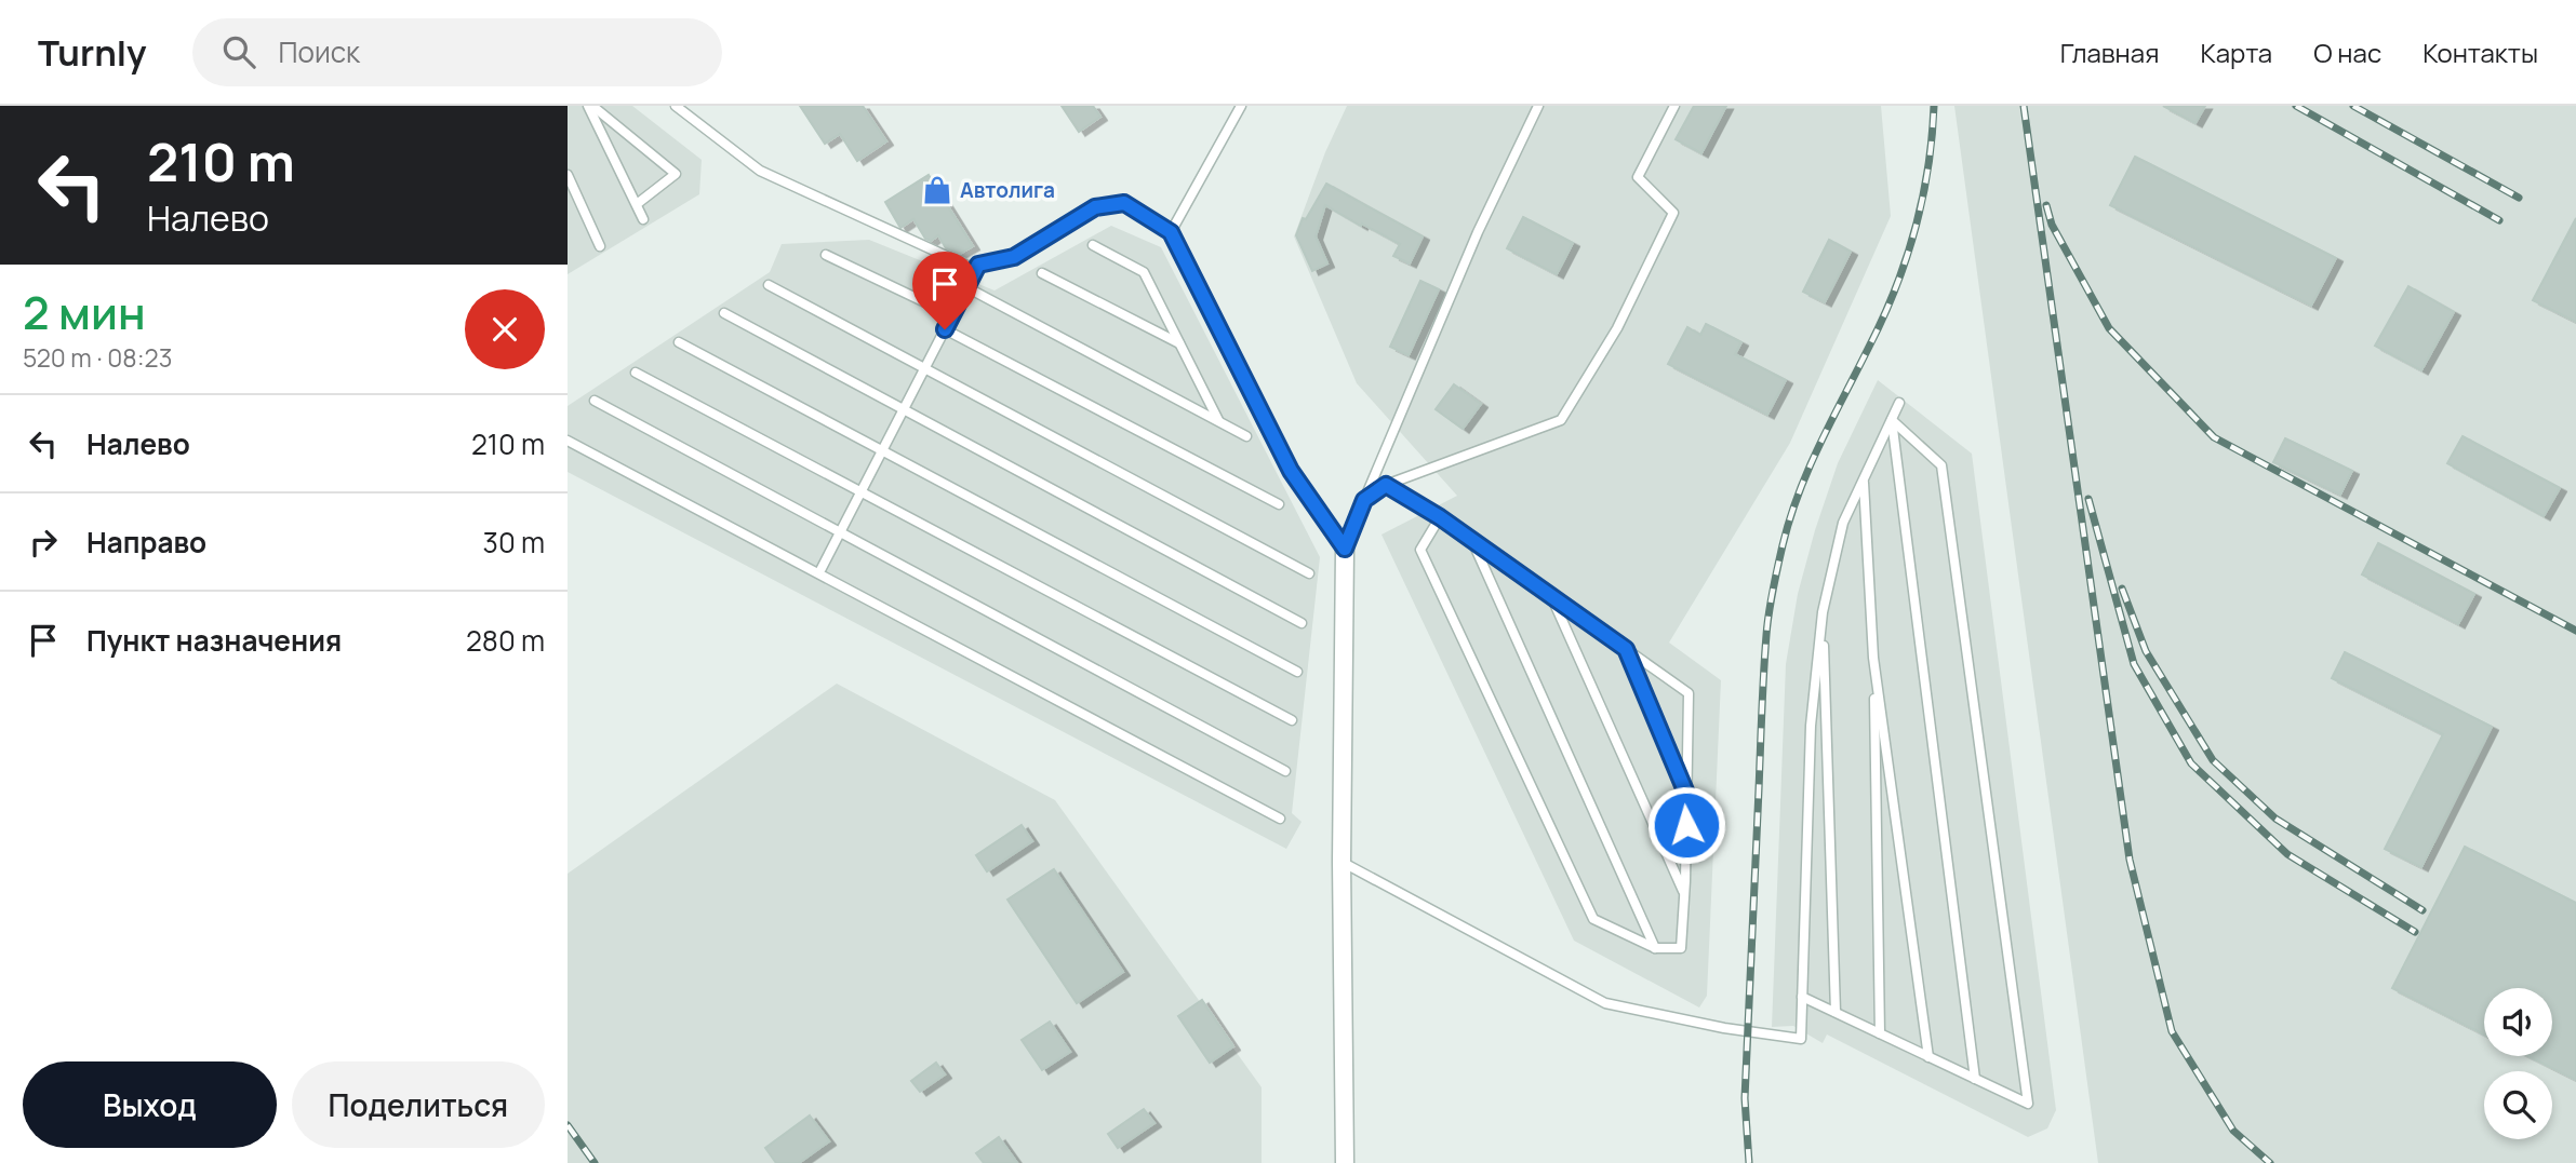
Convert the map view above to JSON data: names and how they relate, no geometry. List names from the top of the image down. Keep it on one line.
{"places":{"shop":["Автолига"]},"page":{"header":"Turnly","search":"Поиск","nav":["Главная","Карта","О нас","Контакты"],"turn":["210 m","Налево"],"heading":["2 мин","520 m · 08:23"],"list":[{"name":"Налево","value":"210 m"},{"name":"Направо","value":"30 m"},{"name":"Пункт назначения","value":"280 m"}],"buttons":["Выход","Поделиться"]}}
